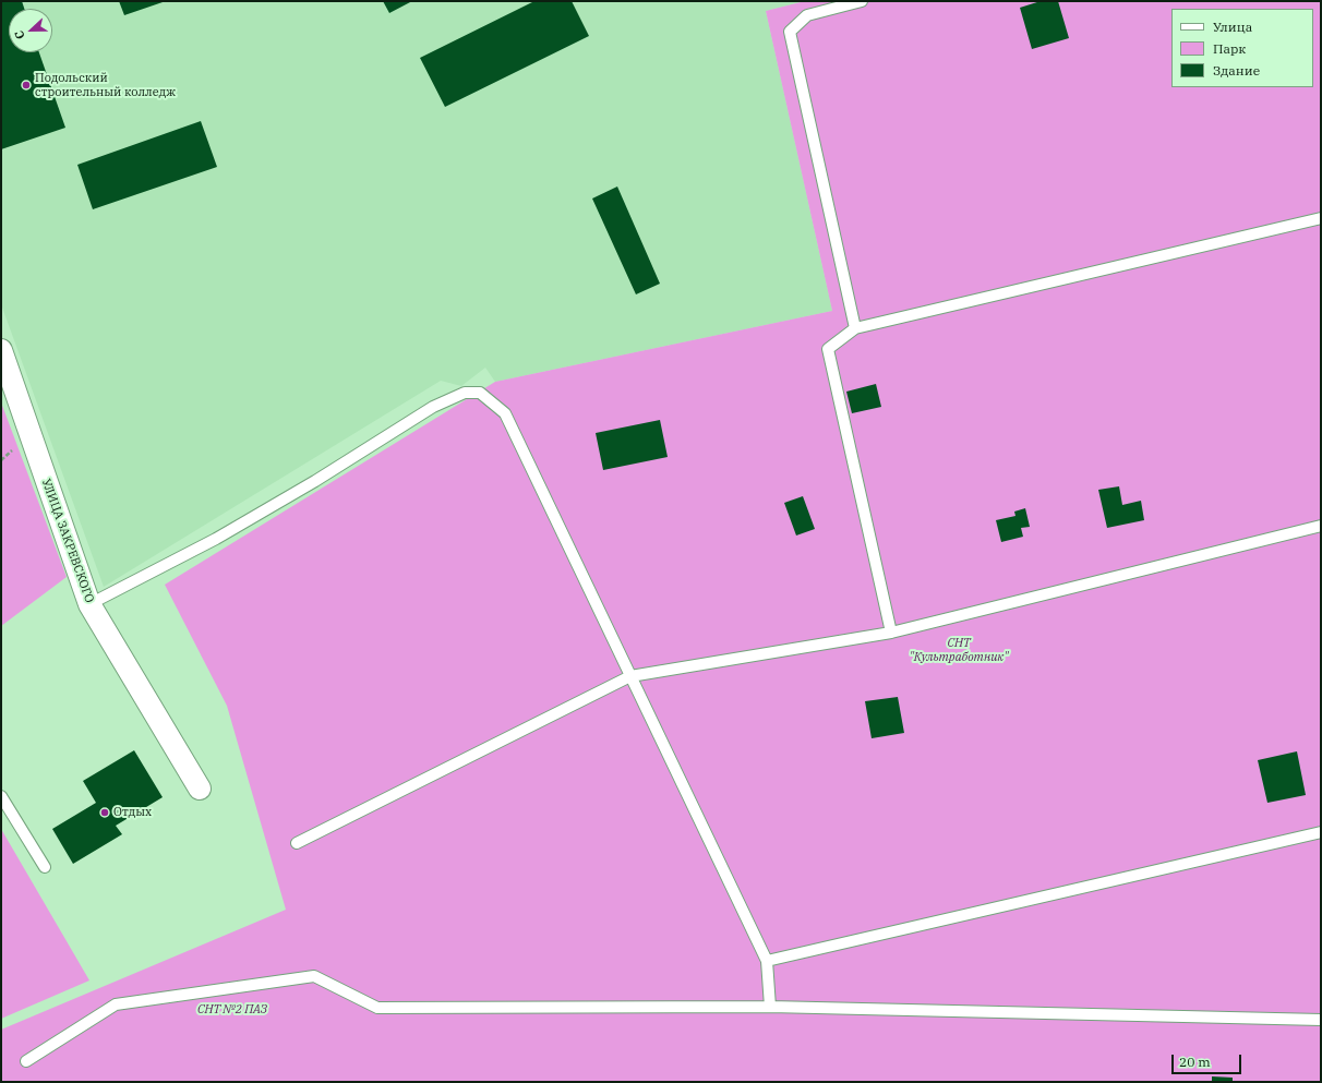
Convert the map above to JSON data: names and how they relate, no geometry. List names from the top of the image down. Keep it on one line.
{"streets":{"street":["УЛИЦА ЗАКРЕВСКОГО"]},"parks":["СНТ \"Культработник\"","СНТ №2 ПАЗ"],"places":["Подольский строительный колледж","Отдых"],"legend":["Улица","Парк","Здание"],"scale_bar":"20 m","north":"left"}
